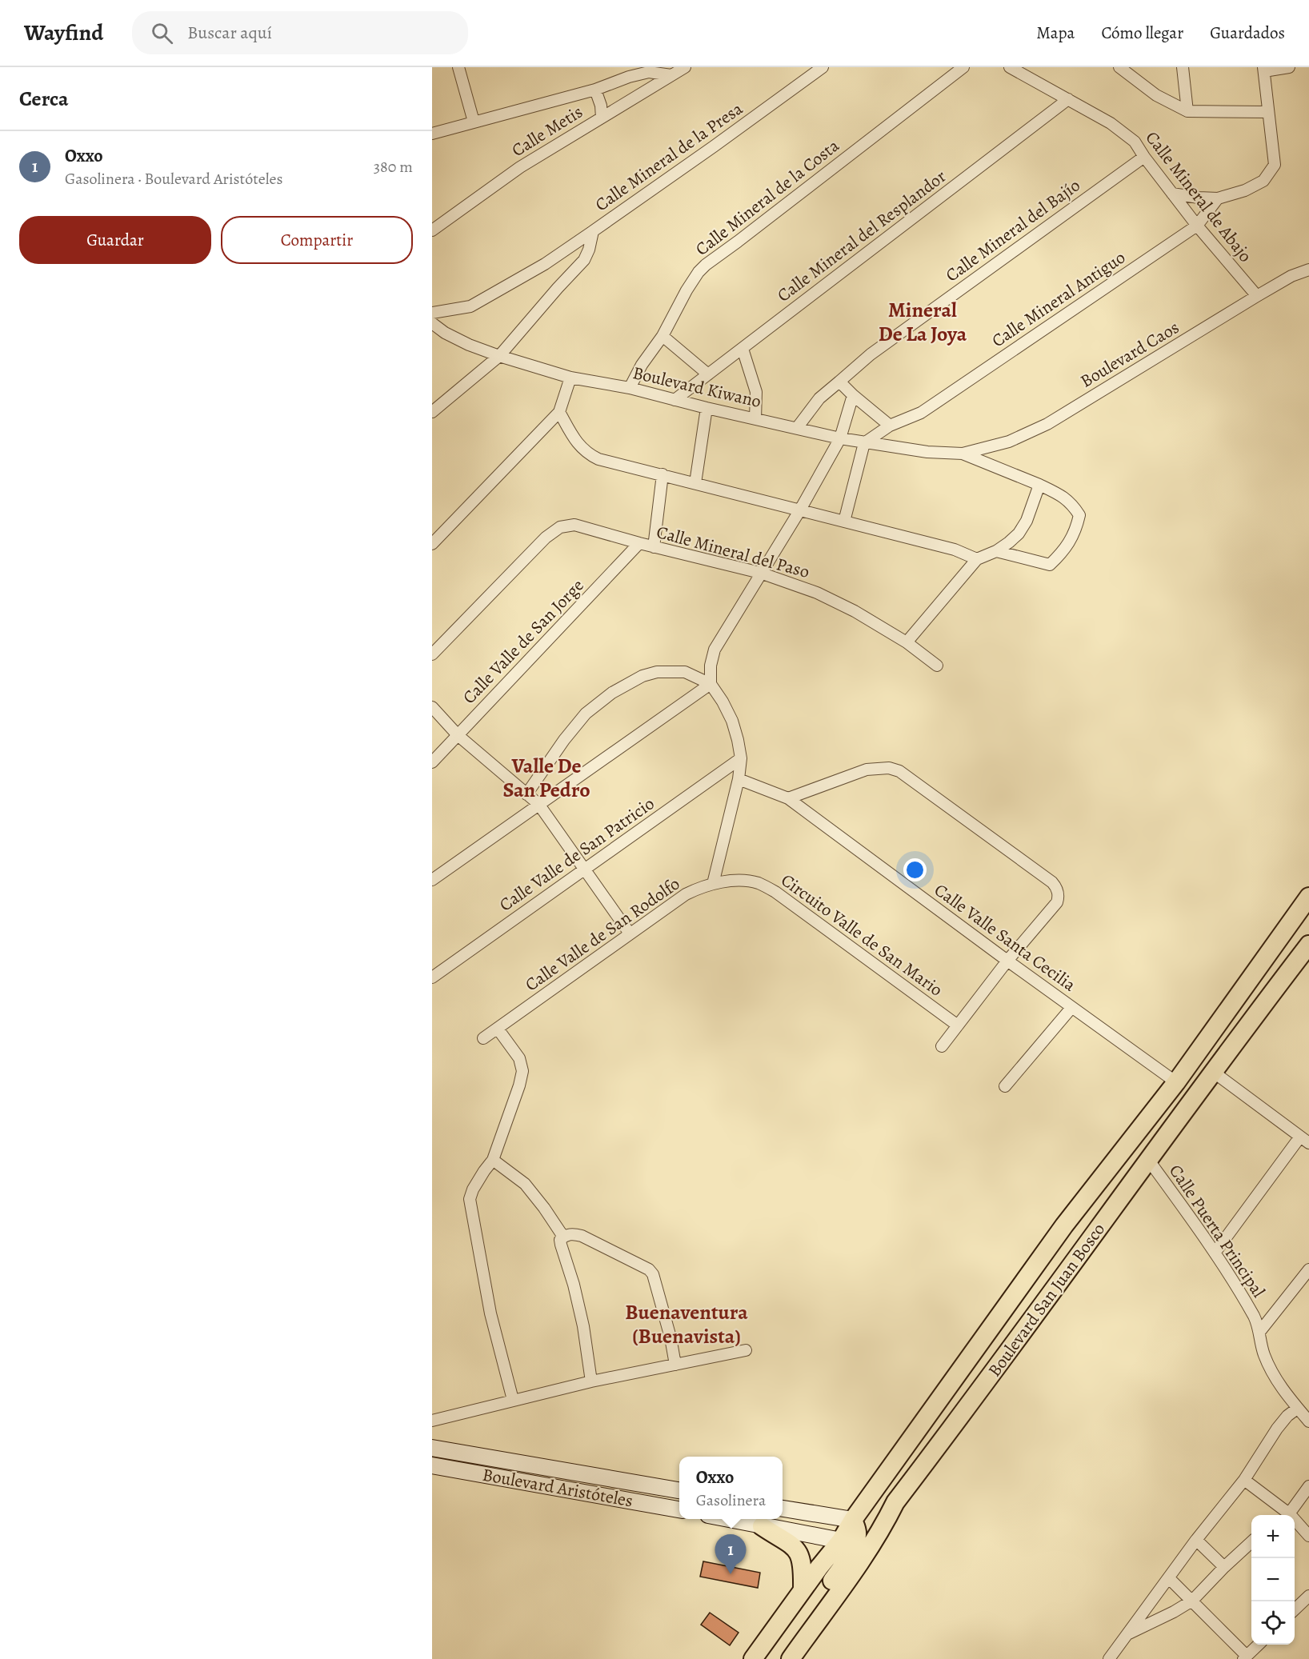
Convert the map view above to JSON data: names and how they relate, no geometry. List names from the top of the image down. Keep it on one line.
{"streets":{"main road":["Boulevard San Juan Bosco"],"street":["Calle Metis","Calle Mineral de la Presa","Calle Mineral de Abajo","Calle Mineral de la Costa","Calle Mineral del Bajío","Calle Mineral del Resplandor","Calle Mineral Antiguo","Boulevard Caos","Boulevard Kiwano","Calle Mineral del Paso","Calle Valle de San Jorge","Calle Valle de San Patricio","Calle Valle de San Rodolfo","Circuito Valle de San Mario","Calle Valle Santa Cecilia","Calle Puerta Principal","Boulevard Aristóteles"]},"crossings":[["Calle Mineral de la Presa","Boulevard Kiwano"],["Calle Mineral de Abajo","Calle Mineral del Bajío"],["Calle Mineral de Abajo","Calle Mineral del Resplandor"],["Calle Mineral de Abajo","Calle Mineral Antiguo"],["Calle Mineral de Abajo","Boulevard Caos"],["Calle Mineral de la Costa","Boulevard Kiwano"],["Calle Mineral del Bajío","Boulevard Kiwano"],["Calle Mineral del Resplandor","Boulevard Kiwano"],["Calle Mineral Antiguo","Boulevard Kiwano"],["Boulevard Caos","Boulevard Kiwano"],["Calle Mineral del Paso","Calle Valle de San Jorge"],["Calle Valle de San Rodolfo","Circuito Valle de San Mario"],["Calle Valle Santa Cecilia","Boulevard San Juan Bosco"],["Calle Puerta Principal","Boulevard San Juan Bosco"]],"districts":["Mineral De La Joya","Valle De San Pedro","Buenaventura (Buenavista)"],"page":{"header":"Wayfind","search":"Buscar aquí","nav":["Mapa","Cómo llegar","Guardados"],"heading":"Cerca","list":[{"mark":"1","name":"Oxxo","note":"Gasolinera · Boulevard Aristóteles","value":"380 m"}],"buttons":["Guardar","Compartir"],"popup":["Oxxo","Gasolinera"],"map_buttons":["+","−"],"pins":"1"}}
